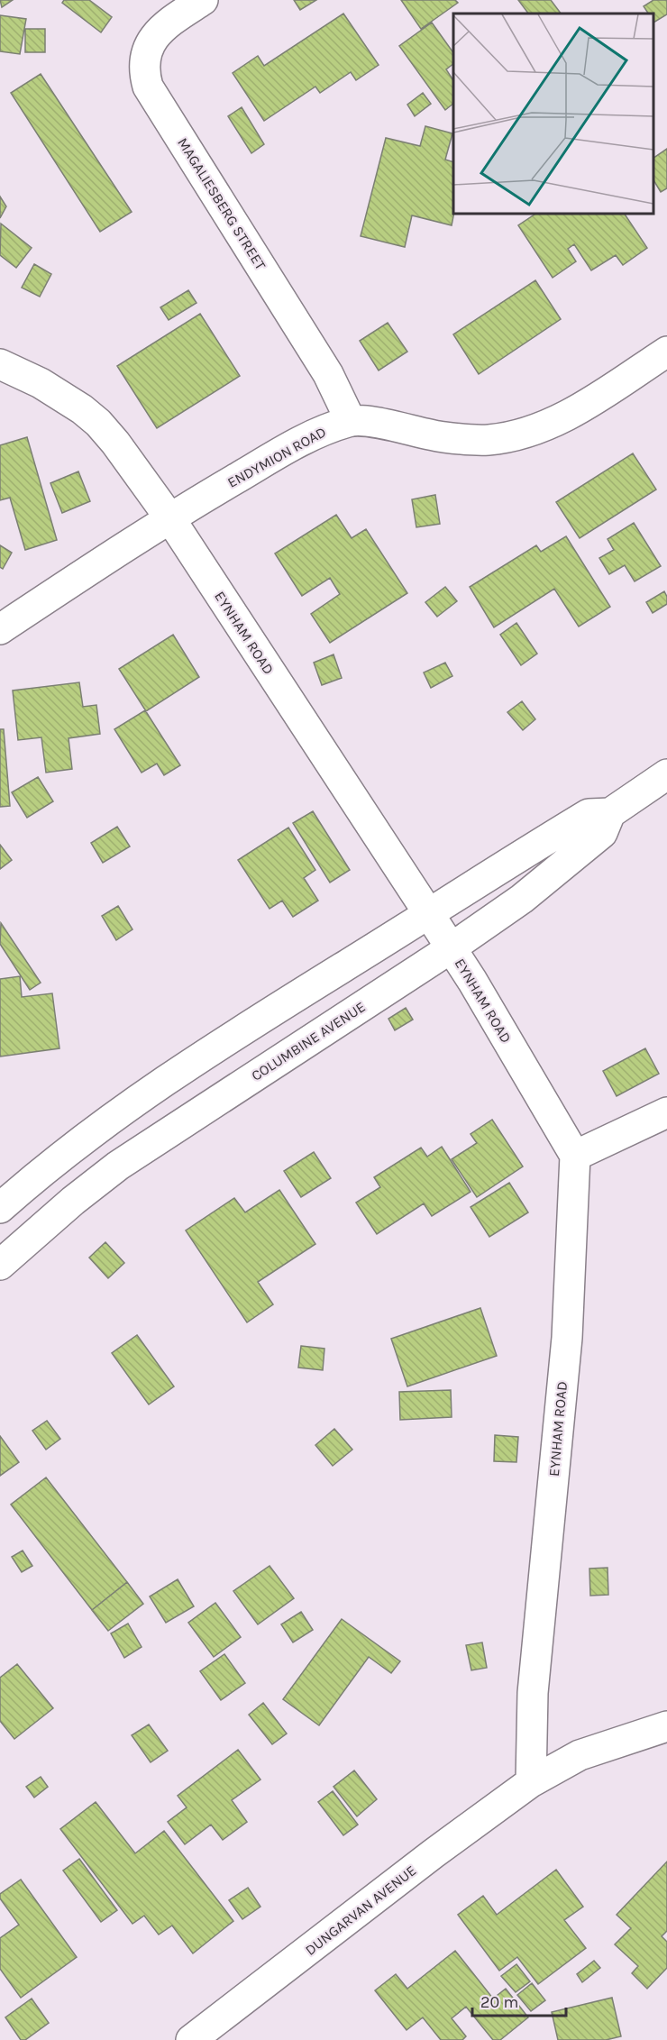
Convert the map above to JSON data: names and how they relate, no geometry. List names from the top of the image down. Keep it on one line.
{"streets":{"street":["MAGALIESBERG STREET","ENDYMION ROAD","EYNHAM ROAD","COLUMBINE AVENUE","DUNGARVAN AVENUE"]},"crossings":[["MAGALIESBERG STREET","ENDYMION ROAD"],["ENDYMION ROAD","EYNHAM ROAD"],["EYNHAM ROAD","COLUMBINE AVENUE"],["EYNHAM ROAD","DUNGARVAN AVENUE"]],"scale_bar":"20 m"}
